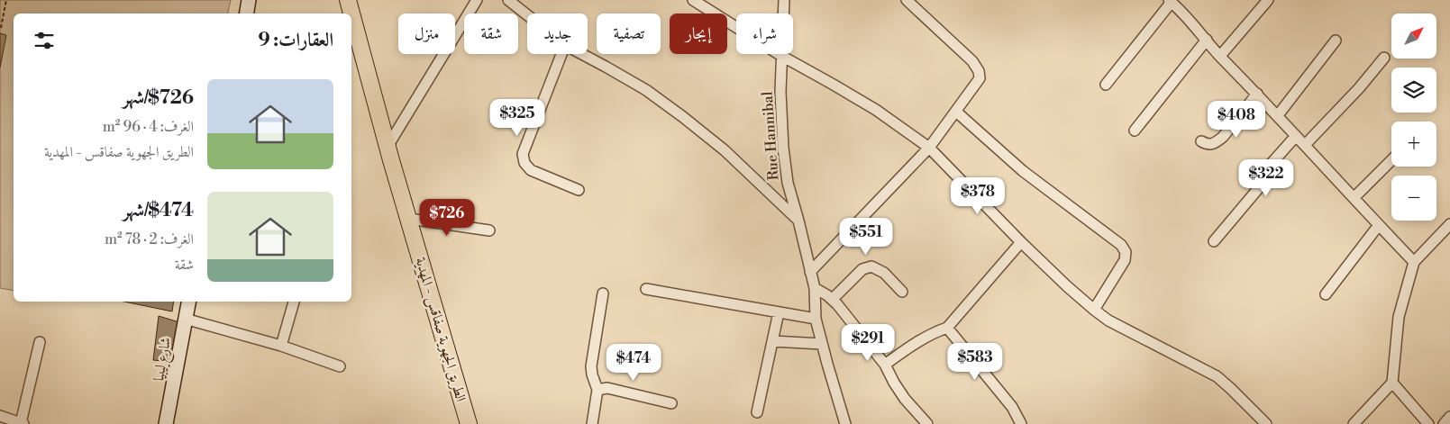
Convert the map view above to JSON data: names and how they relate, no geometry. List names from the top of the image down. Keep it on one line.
{"streets":{"main road":["الطريق الجهوية صفاقس - المهدية","شارع ليبيا"],"street":["Rue Hannibal"]},"north":"top right","page":{"map_buttons":["+","−"],"chip":["شراء","إيجار","تصفية","جديد","شقة","منزل"],"heading":"العقارات: 9","list":[{"name":"$726/شهر","note":"الغرف: 4 · 96 m² · الطريق الجهوية صفاقس - المهدية"},{"name":"$474/شهر","note":"الغرف: 2 · 78 m² · شقة"}],"price":["$325","$408","$322","$378","$726","$551","$291","$583","$474"]}}
